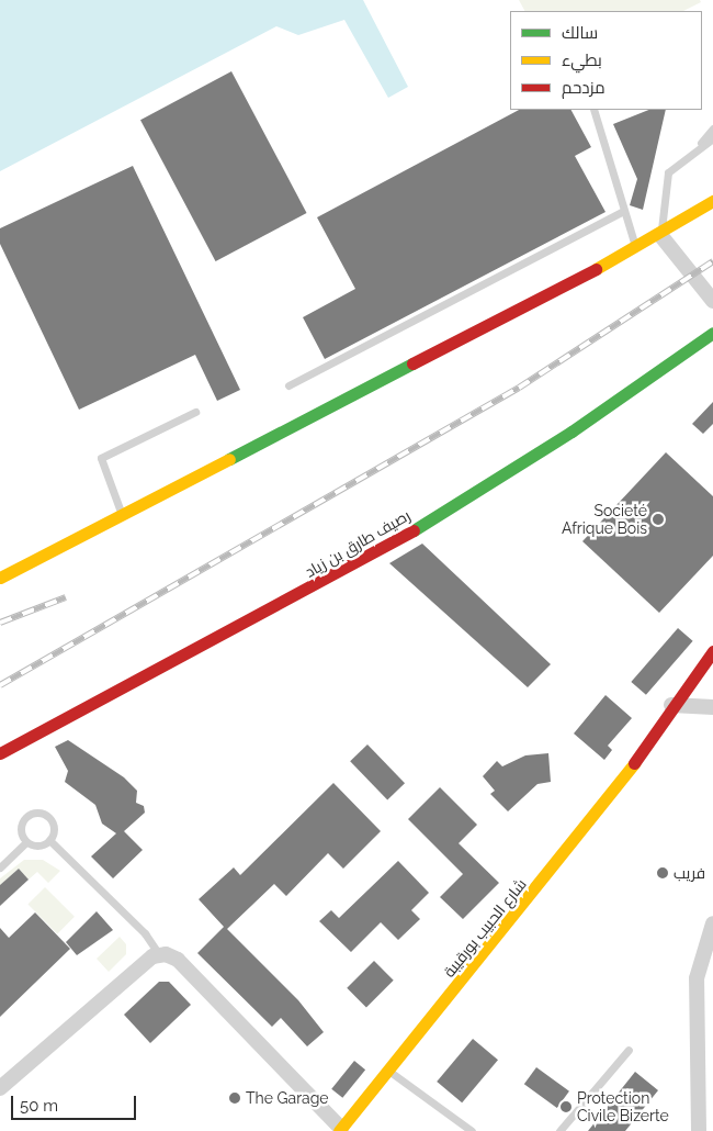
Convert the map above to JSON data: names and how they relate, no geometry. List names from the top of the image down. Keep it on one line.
{"streets":{"main road":["رصيف طارق بن زياد","شارع الحبيب بورقيبة"]},"places":["Societé Afrique Bois","فريب","The Garage","Protection Civile Bizerte"],"legend":["سالك","بطيء","مزدحم"],"scale_bar":"50 m"}
